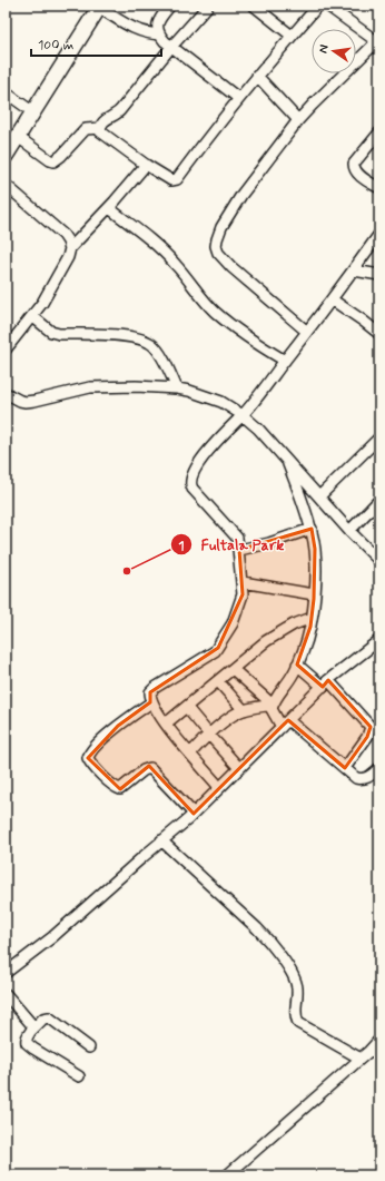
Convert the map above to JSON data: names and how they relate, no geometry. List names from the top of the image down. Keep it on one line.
{"places":["Fultala Park"],"scale_bar":"100 m","north":"left"}
